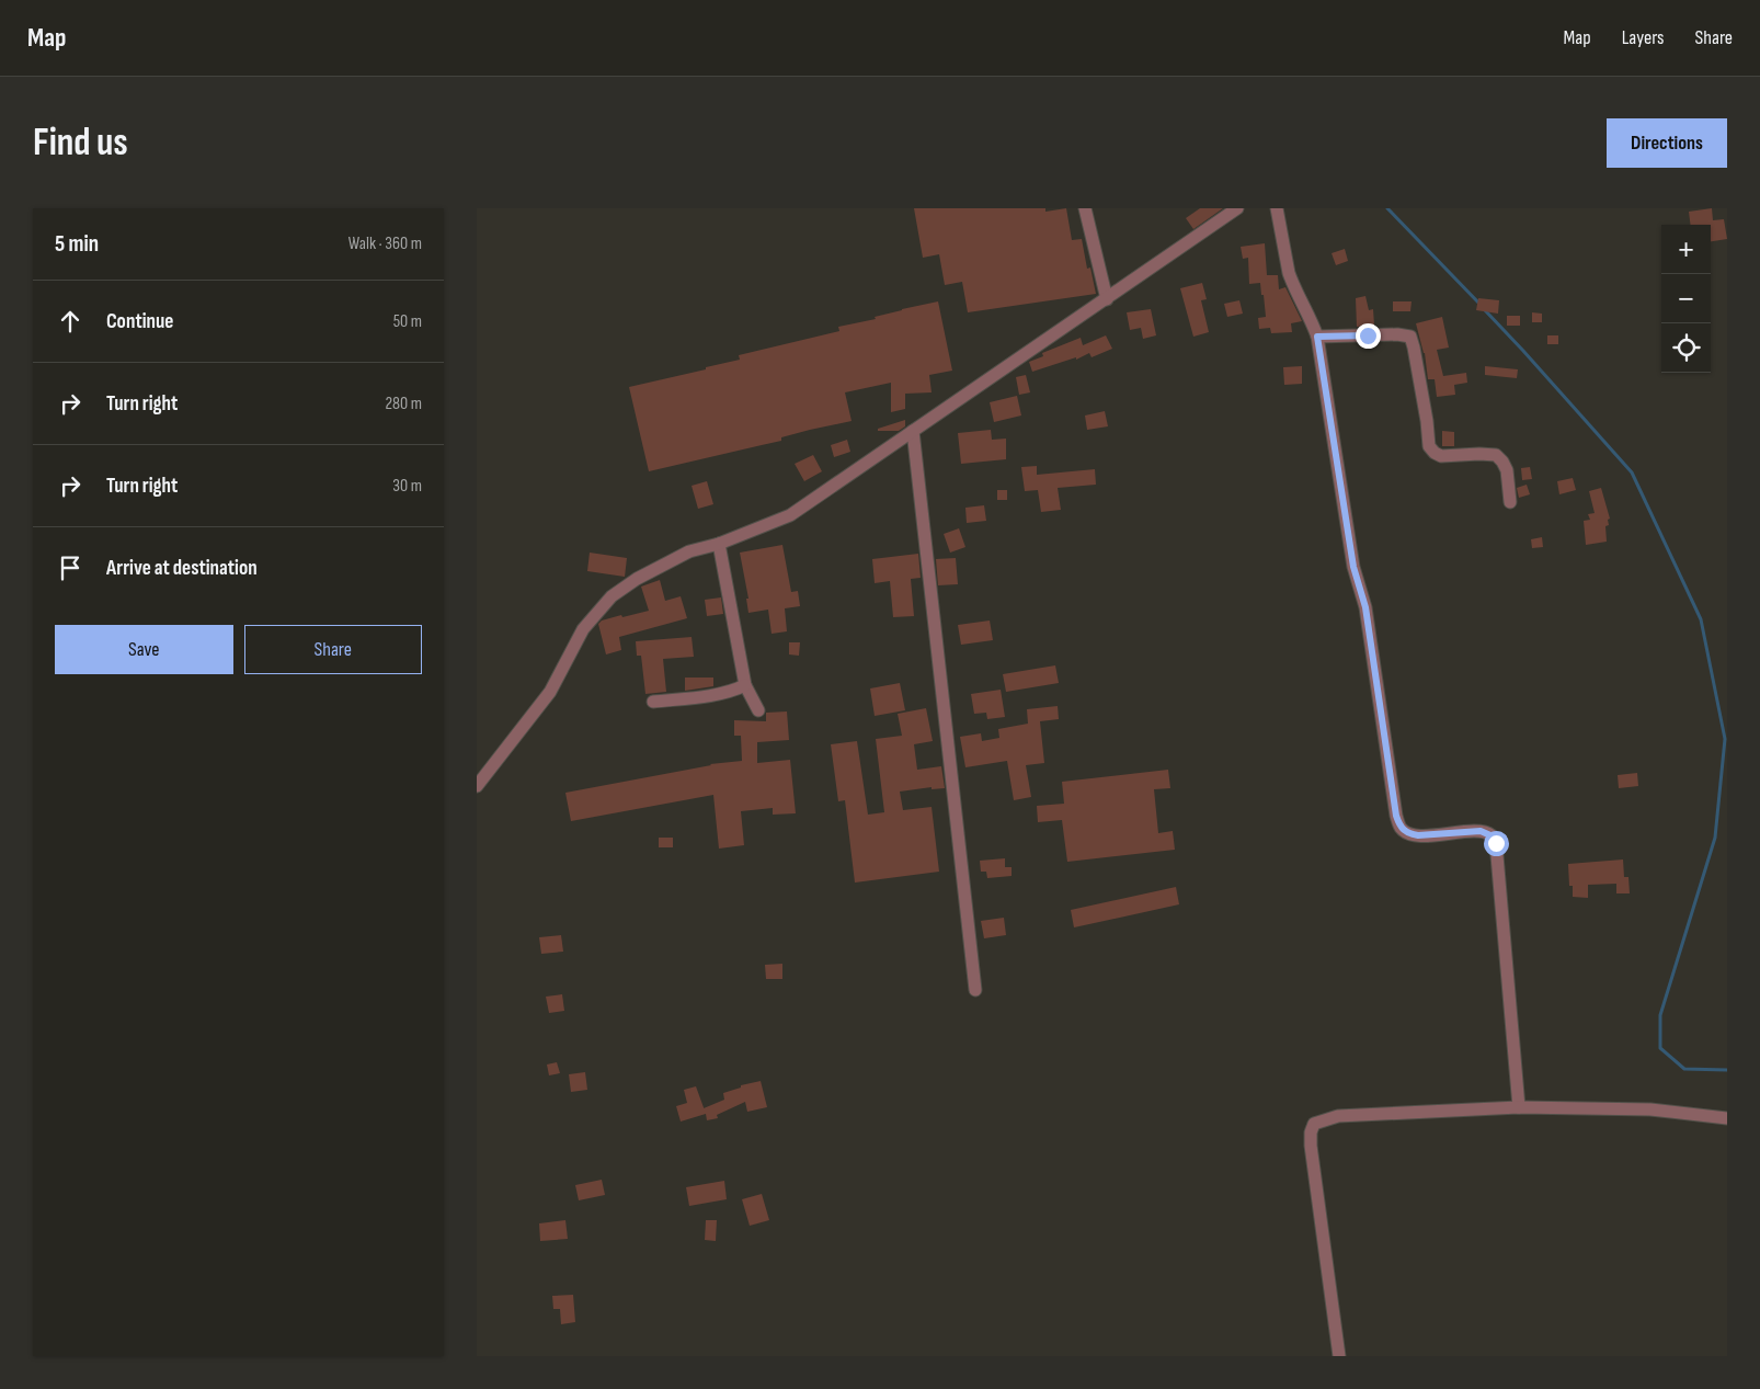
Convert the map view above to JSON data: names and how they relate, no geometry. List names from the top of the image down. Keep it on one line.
{"page":{"header":"Map","nav":["Map","Layers","Share"],"buttons":["Directions",["Save","Share"]],"title":"Find us","heading":["5 min","Walk · 360 m"],"map_buttons":["+","−"],"list":[["Continue","50 m"],["Turn right","280 m"],["Turn right","30 m"],"Arrive at destination"]}}
